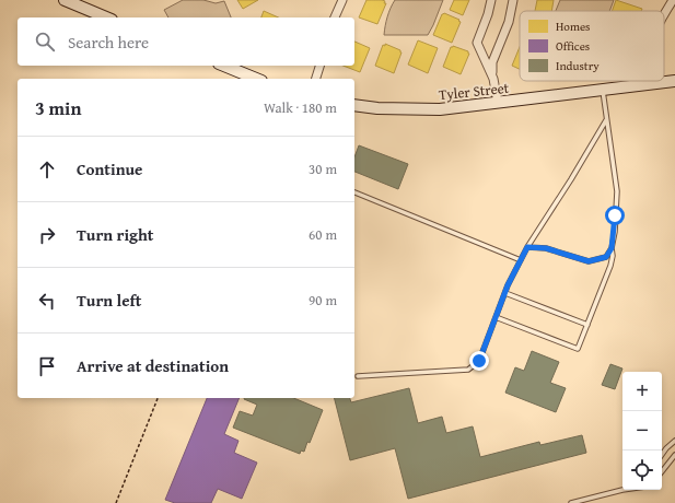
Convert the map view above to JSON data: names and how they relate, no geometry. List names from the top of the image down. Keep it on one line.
{"streets":{"street":["Tyler Street"]},"legend":["Homes","Offices","Industry"],"page":{"search":"Search here","heading":["3 min","Walk · 180 m"],"list":[["Continue","30 m"],["Turn right","60 m"],["Turn left","90 m"],"Arrive at destination"],"map_buttons":["+","−"]}}
